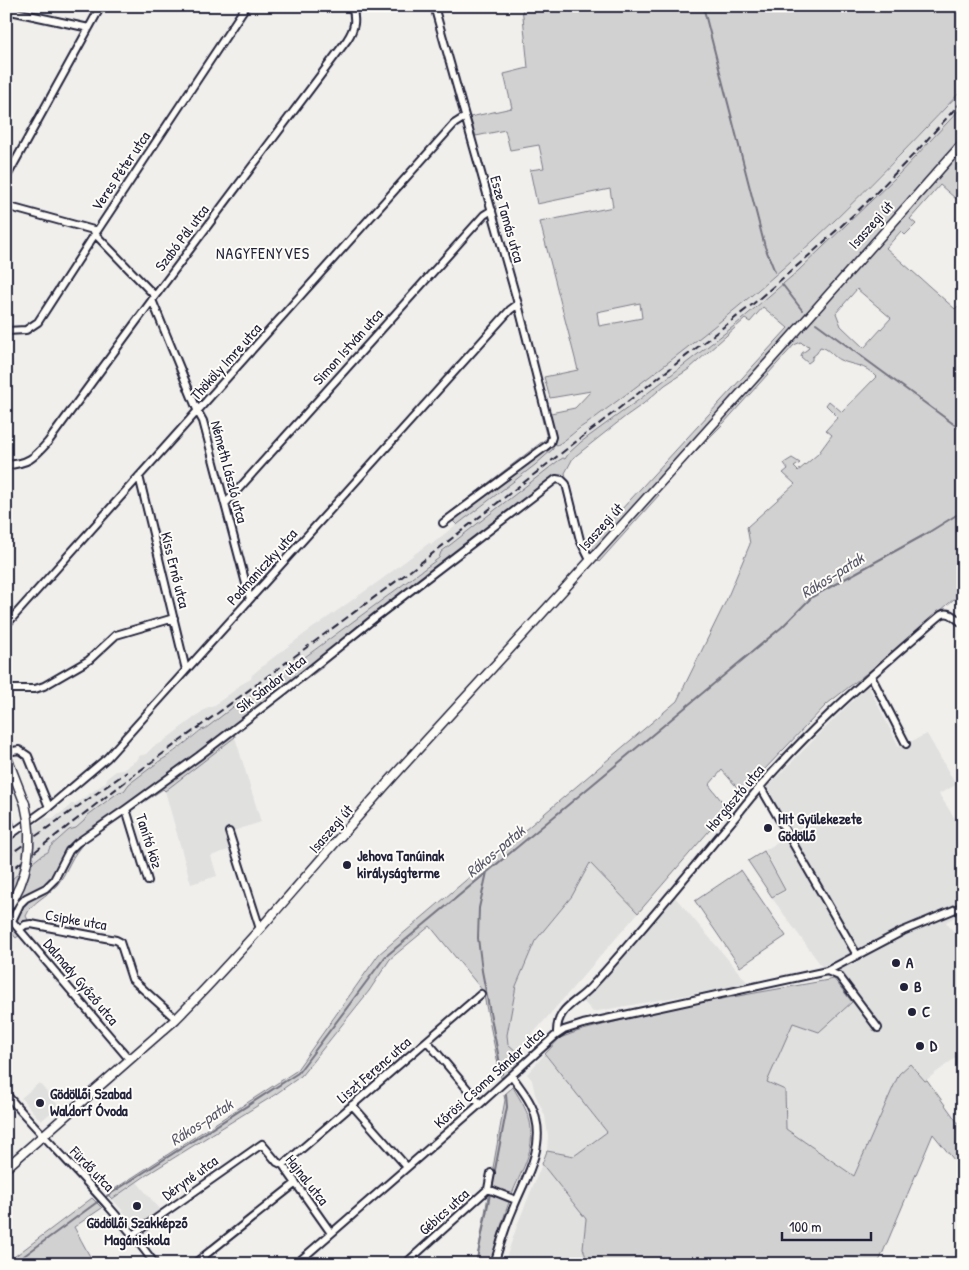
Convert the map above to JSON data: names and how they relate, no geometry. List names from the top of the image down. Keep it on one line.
{"streets":{"main road":["Isaszegi út"],"street":["Veres Péter utca","Esze Tamás utca","Szabó Pál utca","Simon István utca","Thököly Imre utca","Németh László utca","Podmaniczky utca","Kiss Ernő utca","Sík Sándor utca","Horgásztó utca","Tanító köz","Csipke utca","Dalmady Győző utca","Liszt Ferenc utca","Kőrösi Csoma Sándor utca","Fürdő utca","Déryné utca","Hajnal utca","Gébics utca"]},"crossings":[["Veres Péter utca","Németh László utca"],["Esze Tamás utca","Simon István utca"],["Esze Tamás utca","Thököly Imre utca"],["Esze Tamás utca","Podmaniczky utca"],["Isaszegi út","Sík Sándor utca"],["Isaszegi út","Csipke utca"],["Isaszegi út","Dalmady Győző utca"],["Isaszegi út","Fürdő utca"],["Szabó Pál utca","Németh László utca"],["Simon István utca","Németh László utca"],["Thököly Imre utca","Németh László utca"],["Thököly Imre utca","Kiss Ernő utca"],["Németh László utca","Podmaniczky utca"],["Podmaniczky utca","Kiss Ernő utca"],["Sík Sándor utca","Tanító köz"],["Sík Sándor utca","Dalmady Győző utca"],["Horgásztó utca","Kőrösi Csoma Sándor utca"],["Csipke utca","Dalmady Győző utca"],["Liszt Ferenc utca","Hajnal utca"],["Kőrösi Csoma Sándor utca","Hajnal utca"],["Fürdő utca","Déryné utca"],["Déryné utca","Hajnal utca"]],"districts":["NAGYFENYVES"],"water":["Rákos-patak"],"places":["Hit Gyülekezete Gödöllő","Jehova Tanúinak királyságterme","A","B","C","D","Gödöllői Szabad Waldorf Óvoda","Gödöllői Szakképző Magániskola"],"scale_bar":"100 m"}
